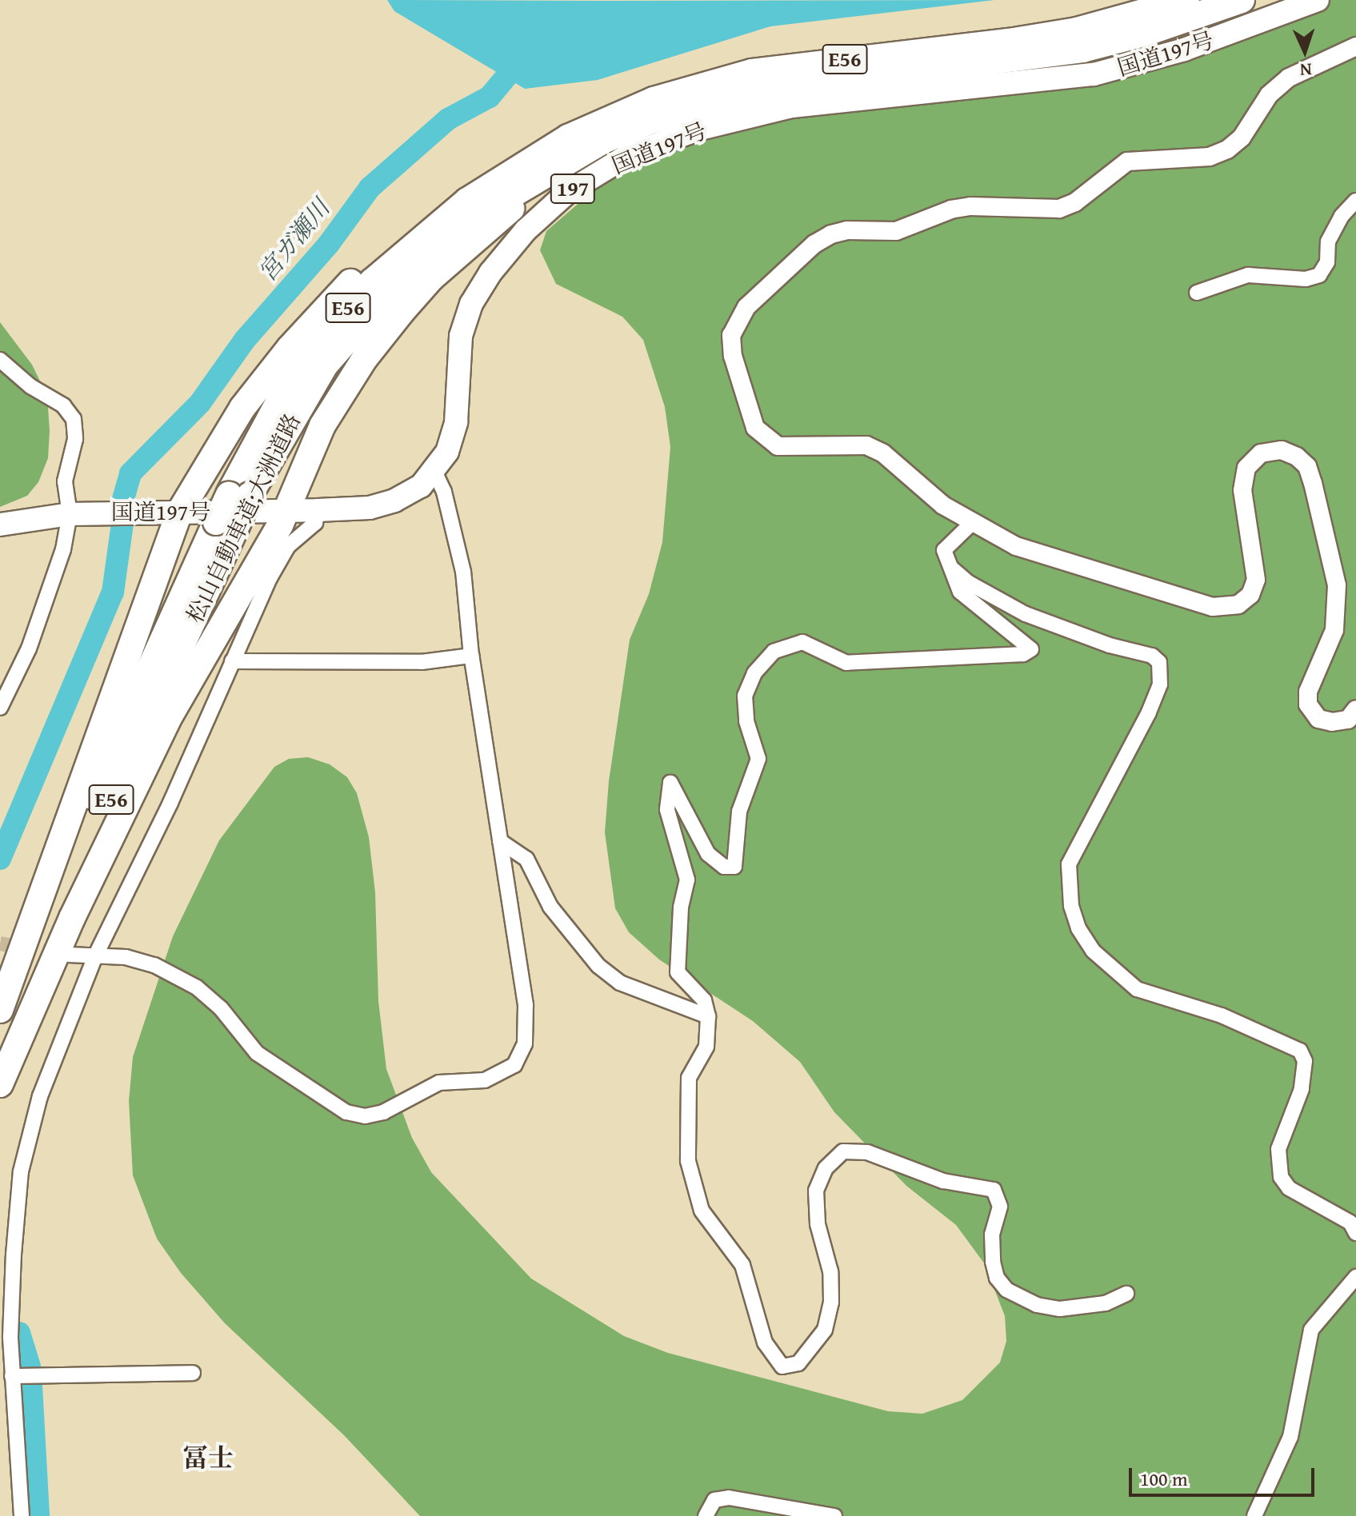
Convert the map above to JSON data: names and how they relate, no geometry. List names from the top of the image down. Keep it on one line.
{"streets":{"highway":["国道197号","E56","197","松山自動車道;大洲道路"]},"districts":["冨士"],"water":["宮ガ瀬川"],"scale_bar":"100 m","north":"bottom"}
